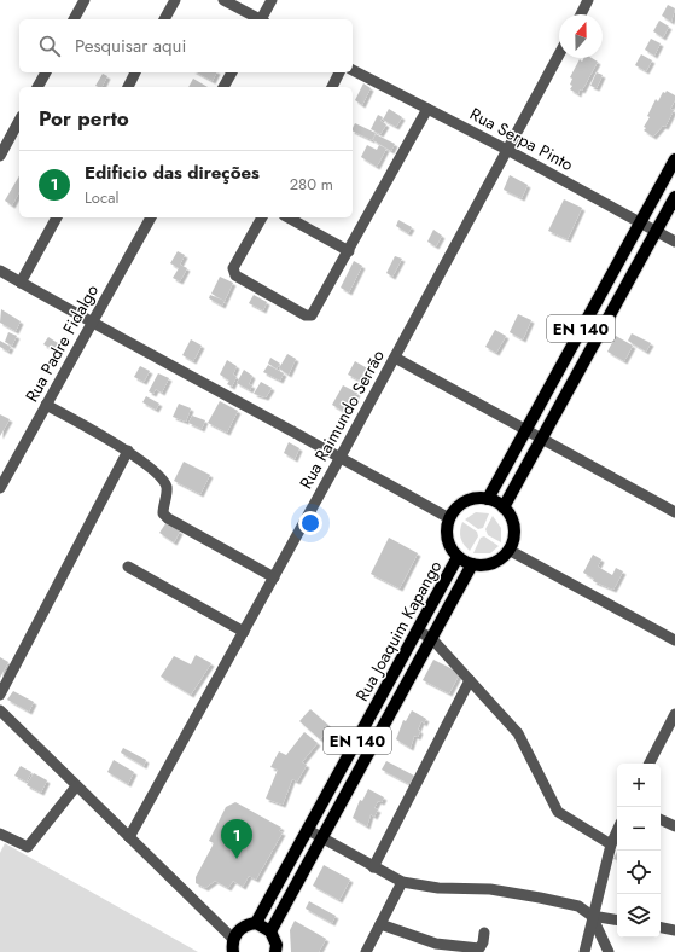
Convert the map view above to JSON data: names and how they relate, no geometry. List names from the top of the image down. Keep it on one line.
{"streets":{"main road":["EN 140","Rua Joaquim Kapango"],"street":["Rua Serpa Pinto","Rua Padre Fidalgo","Rua Raimundo Serrão"]},"crossings":[["Rua Serpa Pinto","EN 140"],["Rua Serpa Pinto","Rua Raimundo Serrão"],["EN 140","Rua Joaquim Kapango"]],"north":"top","page":{"search":"Pesquisar aqui","heading":"Por perto","list":[{"mark":"1","name":"Edificio das direções","note":"Local","value":"280 m"}],"map_buttons":["+","−"],"pins":"1"}}
